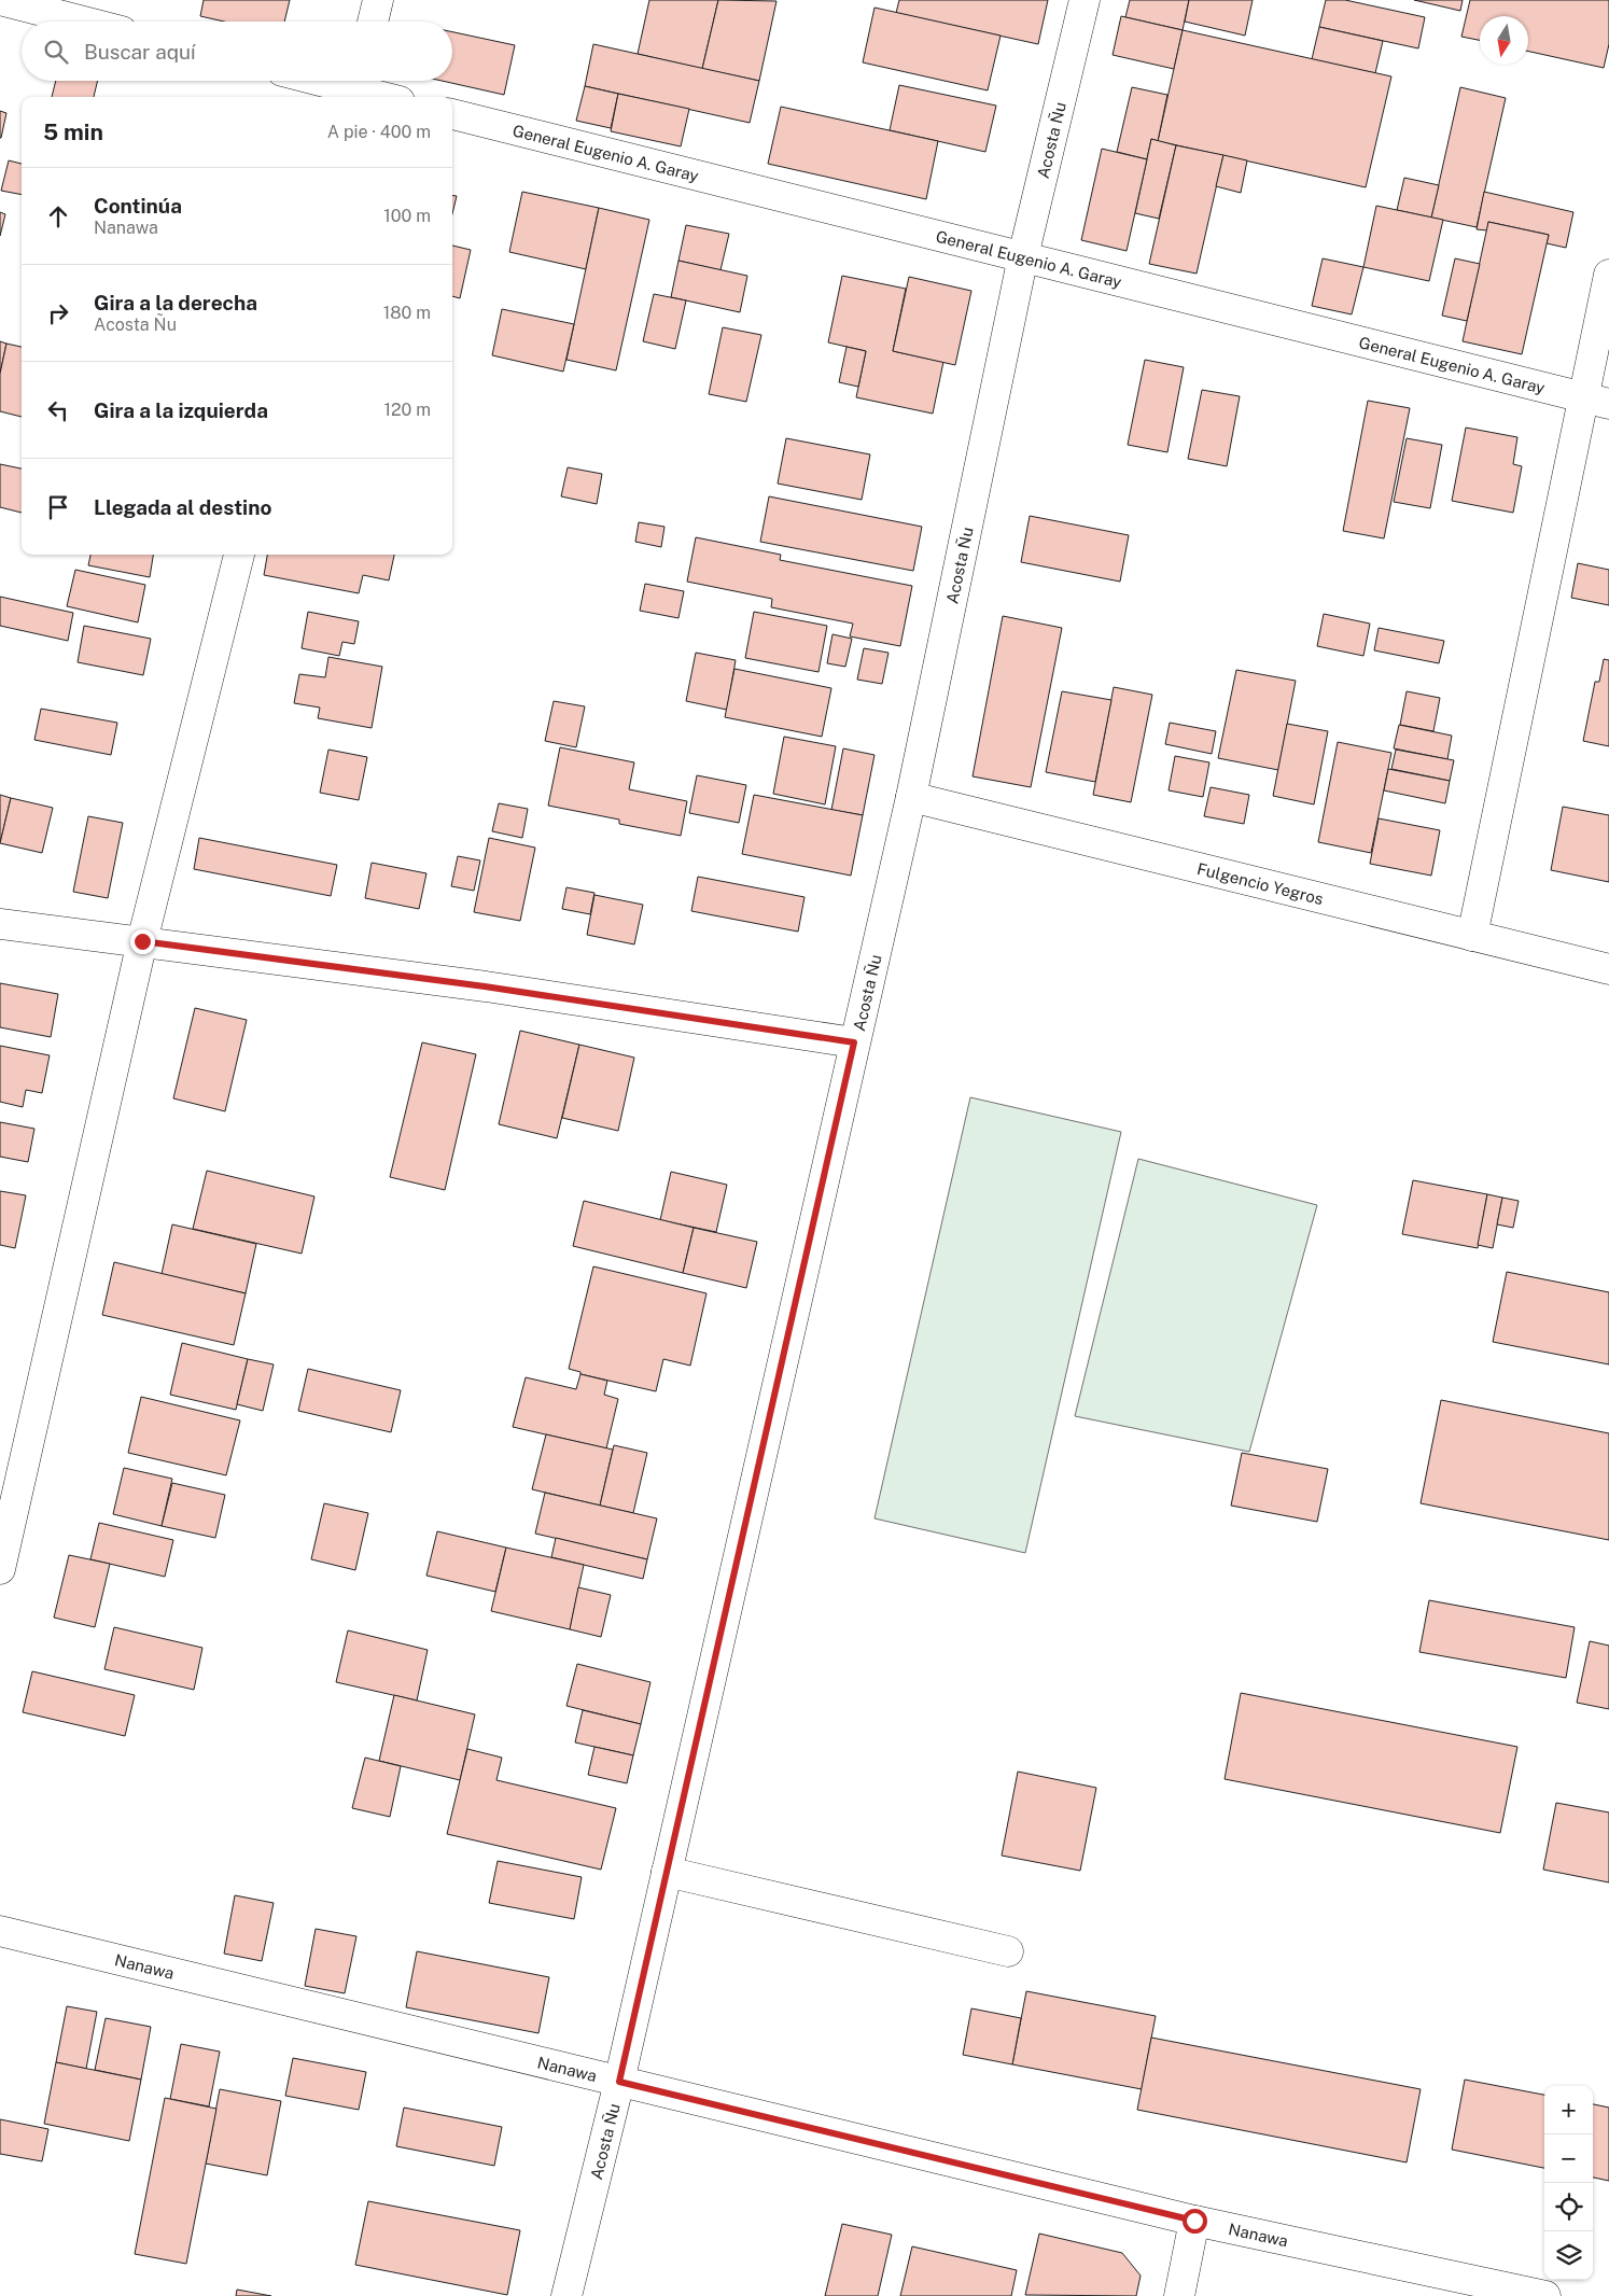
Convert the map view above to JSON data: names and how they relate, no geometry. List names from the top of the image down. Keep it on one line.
{"streets":{"street":["Acosta Ñu","General Eugenio A. Garay","Fulgencio Yegros","Nanawa"]},"crossings":[["Acosta Ñu","General Eugenio A. Garay"],["Acosta Ñu","Fulgencio Yegros"],["Acosta Ñu","Nanawa"]],"north":"bottom","page":{"search":"Buscar aquí","heading":["5 min","A pie · 400 m"],"list":[["Continúa","Nanawa","100 m"],["Gira a la derecha","Acosta Ñu","180 m"],["Gira a la izquierda","120 m"],"Llegada al destino"],"map_buttons":["+","−"]}}
